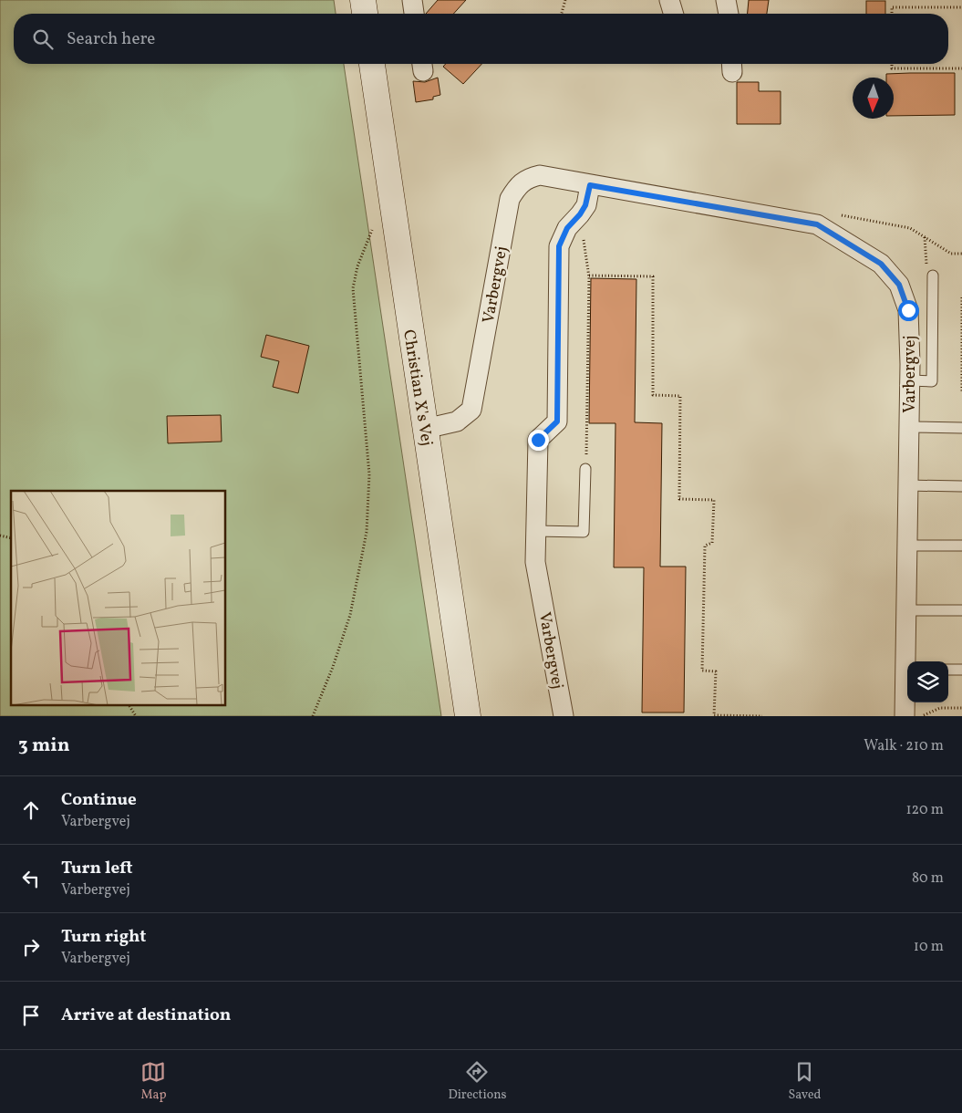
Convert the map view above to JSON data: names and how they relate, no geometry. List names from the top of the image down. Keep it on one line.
{"streets":{"street":["Varbergvej","Christian X's Vej"]},"crossings":[["Varbergvej","Christian X's Vej"]],"north":"bottom","page":{"search":"Search here","heading":["3 min","Walk · 210 m"],"list":[["Continue","Varbergvej","120 m"],["Turn left","Varbergvej","80 m"],["Turn right","Varbergvej","10 m"],"Arrive at destination"],"nav":["Map","Directions","Saved"]}}
